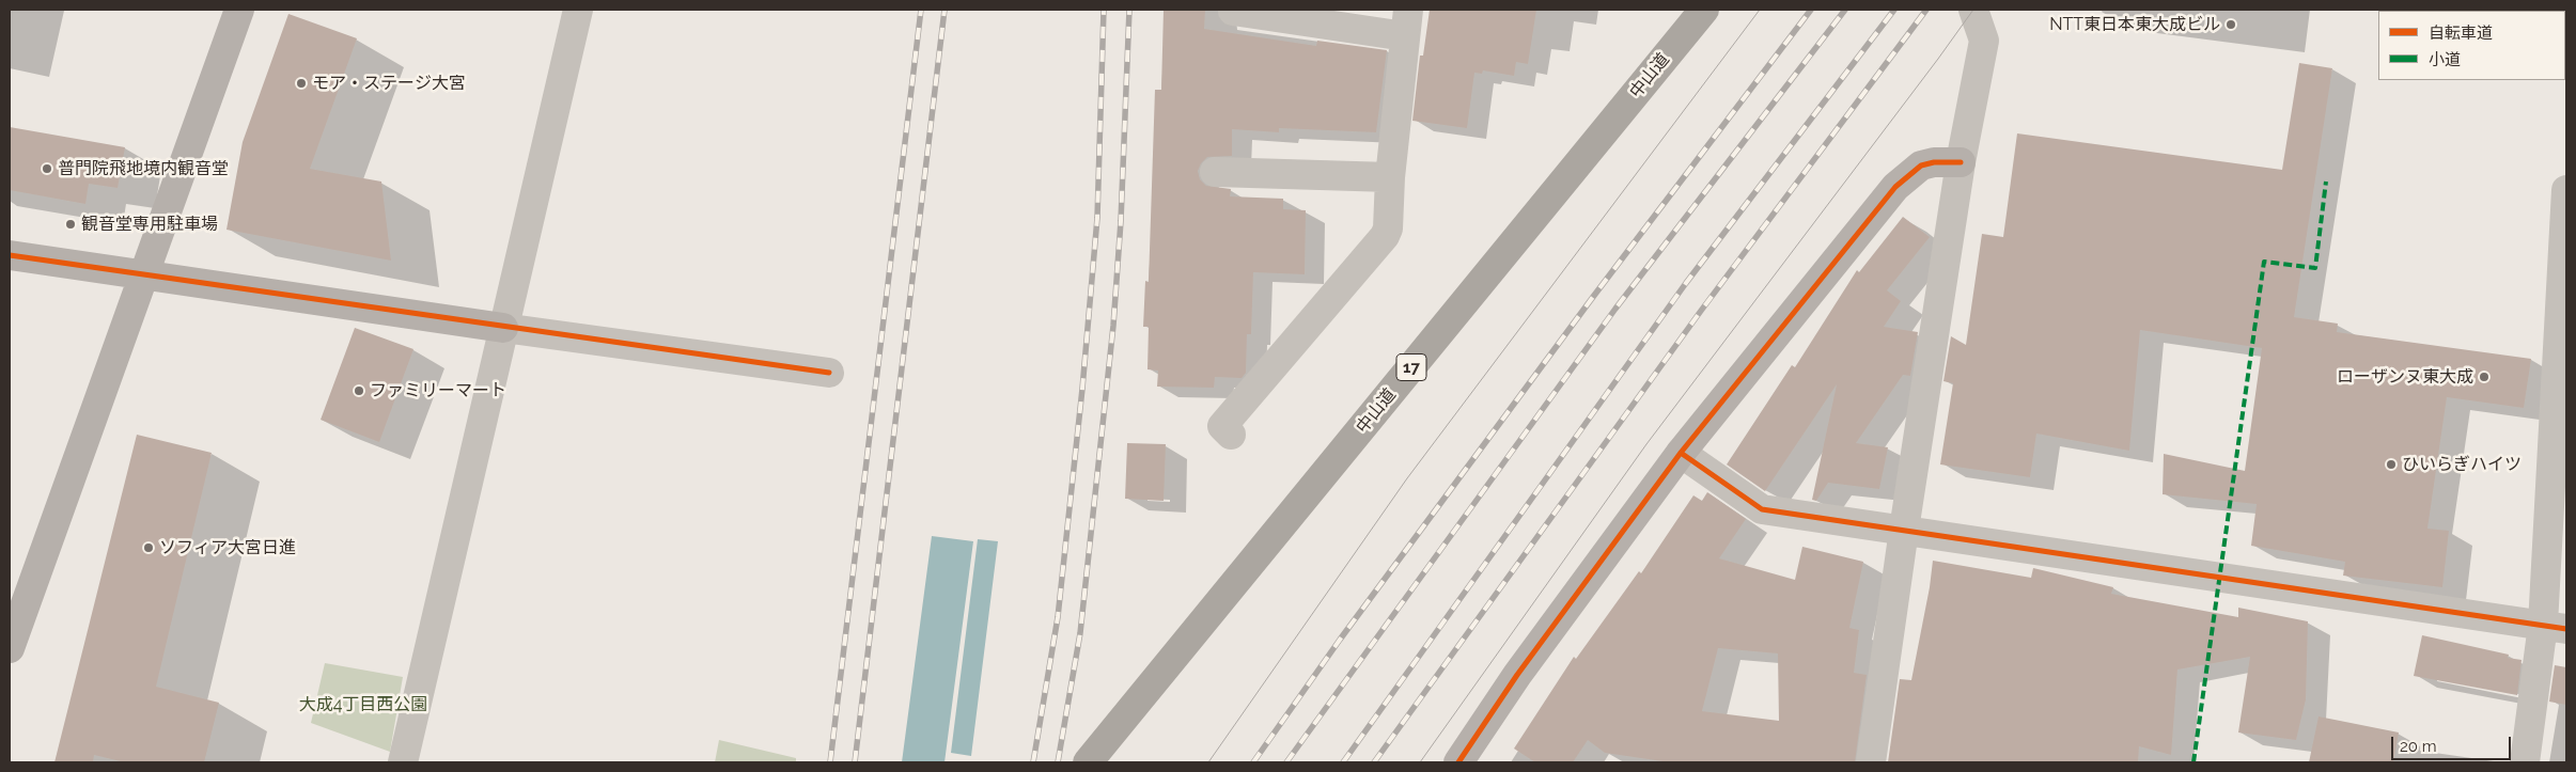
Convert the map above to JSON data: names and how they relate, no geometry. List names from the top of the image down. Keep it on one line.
{"streets":{"highway":["中山道","17"]},"parks":["大成4丁目西公園"],"places":["NTT東日本東大成ビル","モア・ステージ大宮","普門院飛地境内観音堂","観音堂専用駐車場","ローザンヌ東大成","ファミリーマート","ひいらぎハイツ","ソフィア大宮日進"],"legend":["自転車道","小道"],"scale_bar":"20 m"}
